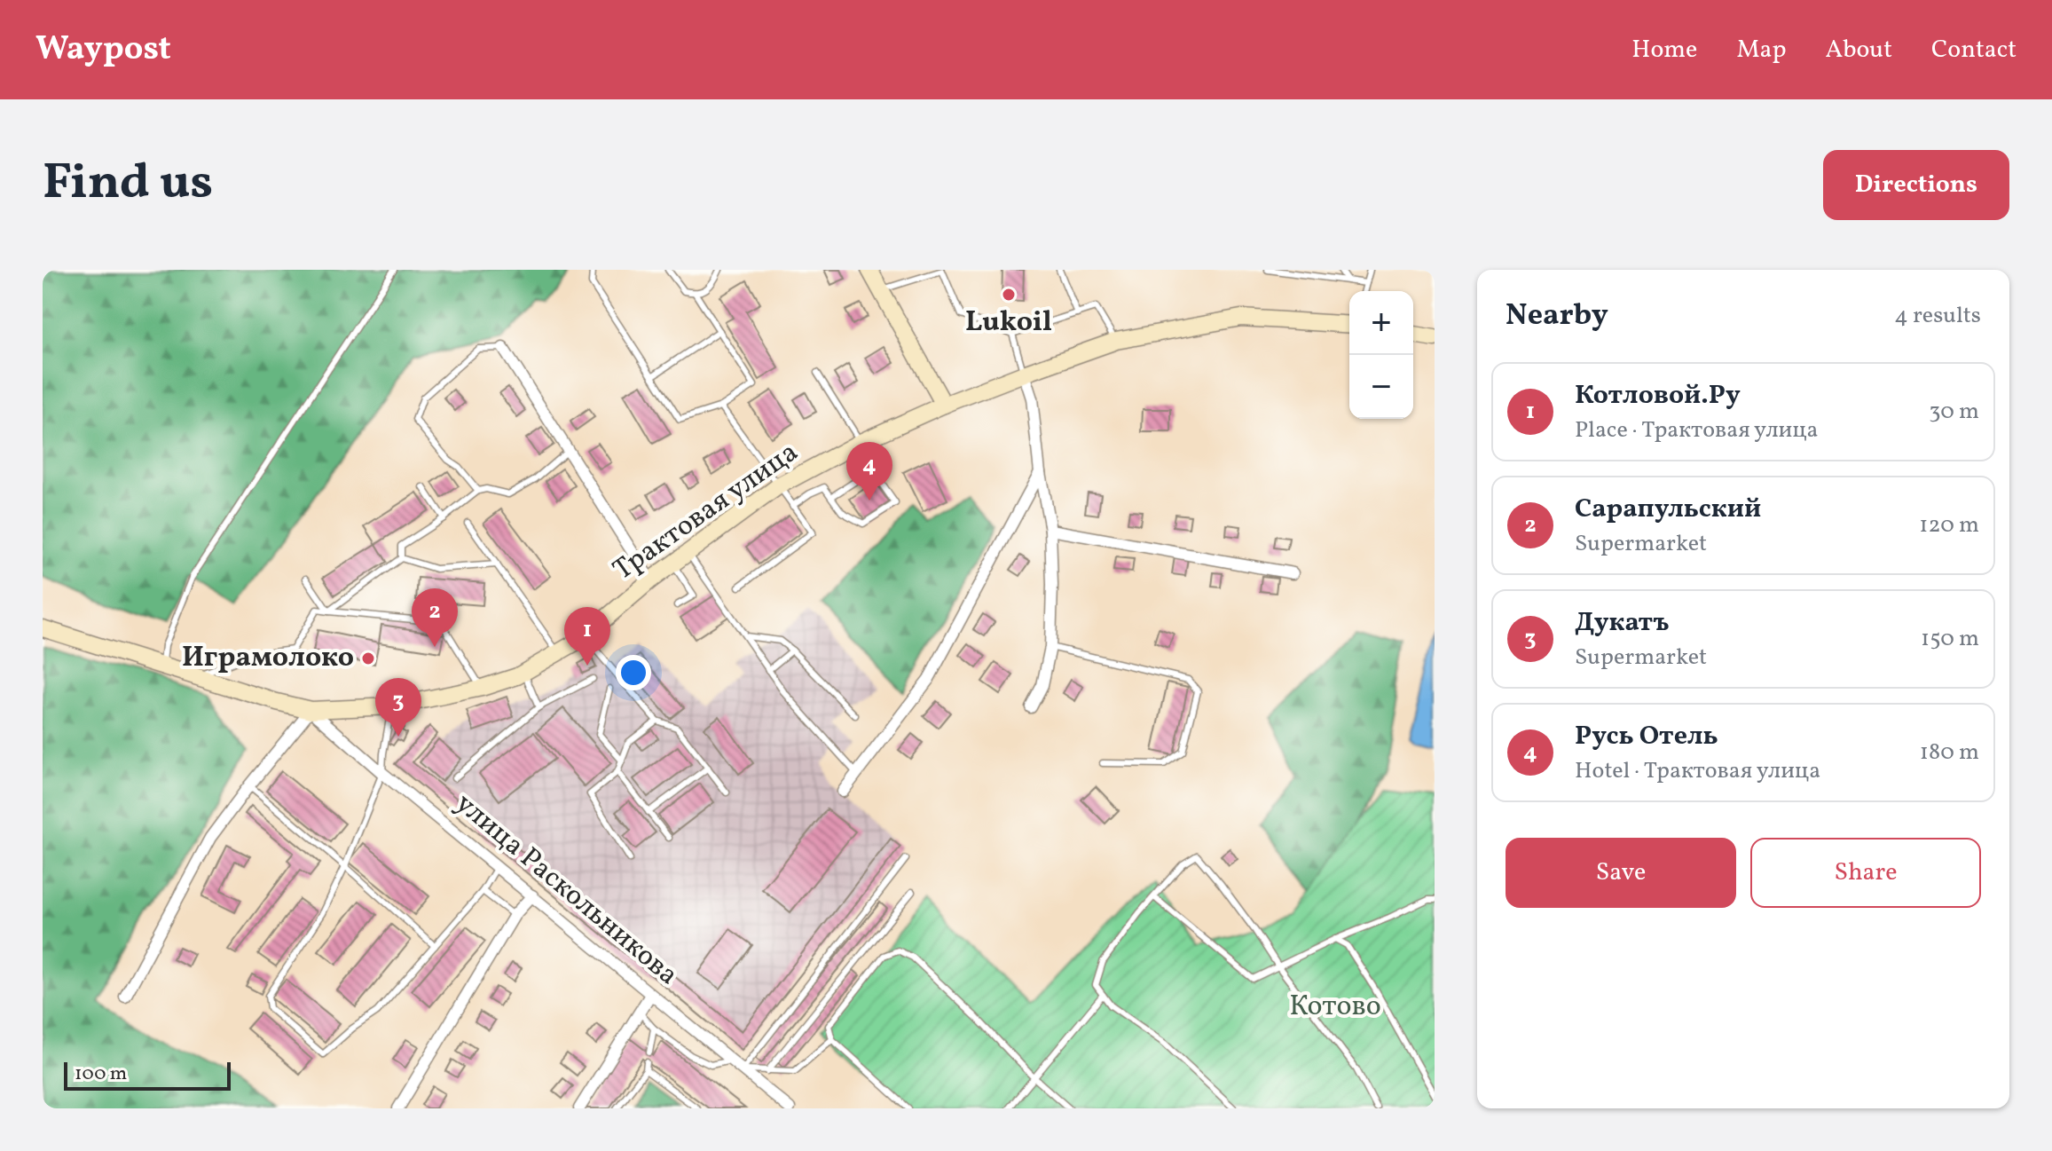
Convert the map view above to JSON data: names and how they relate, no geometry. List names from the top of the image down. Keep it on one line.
{"streets":{"main road":["Трактовая улица","улица Раскольникова"]},"crossings":[["Трактовая улица","улица Раскольникова"]],"parks":["Котово"],"places":["Lukoil","Играмолоко"],"scale_bar":"100 m","page":{"header":"Waypost","nav":["Home","Map","About","Contact"],"title":"Find us","buttons":["Directions",["Save","Share"]],"heading":["Nearby","4 results"],"map_buttons":["+","−"],"list":[{"mark":"1","name":"Котловой.Ру","note":"Place · Трактовая улица","value":"30 m"},{"mark":"2","name":"Сарапульский","note":"Supermarket","value":"120 m"},{"mark":"3","name":"Дукатъ","note":"Supermarket","value":"150 m"},{"mark":"4","name":"Русь Отель","note":"Hotel · Трактовая улица","value":"180 m"}],"pins":["4","2","1","3"],"scale":"100 m"}}
